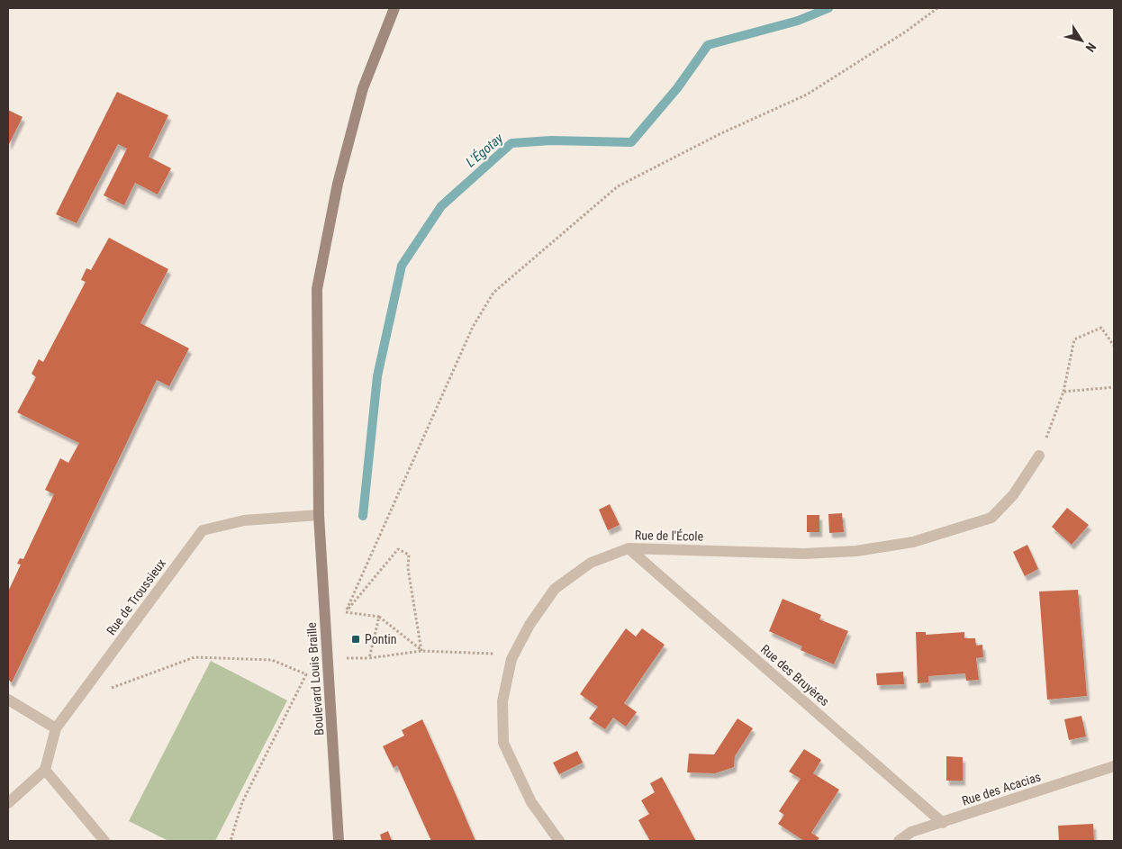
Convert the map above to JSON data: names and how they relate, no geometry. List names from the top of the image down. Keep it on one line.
{"streets":{"main road":["Boulevard Louis Braille"],"street":["Rue de l'École","Rue de Troussieux","Rue des Bruyères","Rue des Acacias"]},"crossings":[["Rue de l'École","Rue des Bruyères"],["Rue de Troussieux","Boulevard Louis Braille"],["Rue des Bruyères","Rue des Acacias"]],"water":["L'Égotay"],"places":{"transit":["Pontin"]},"north":"bottom right"}
